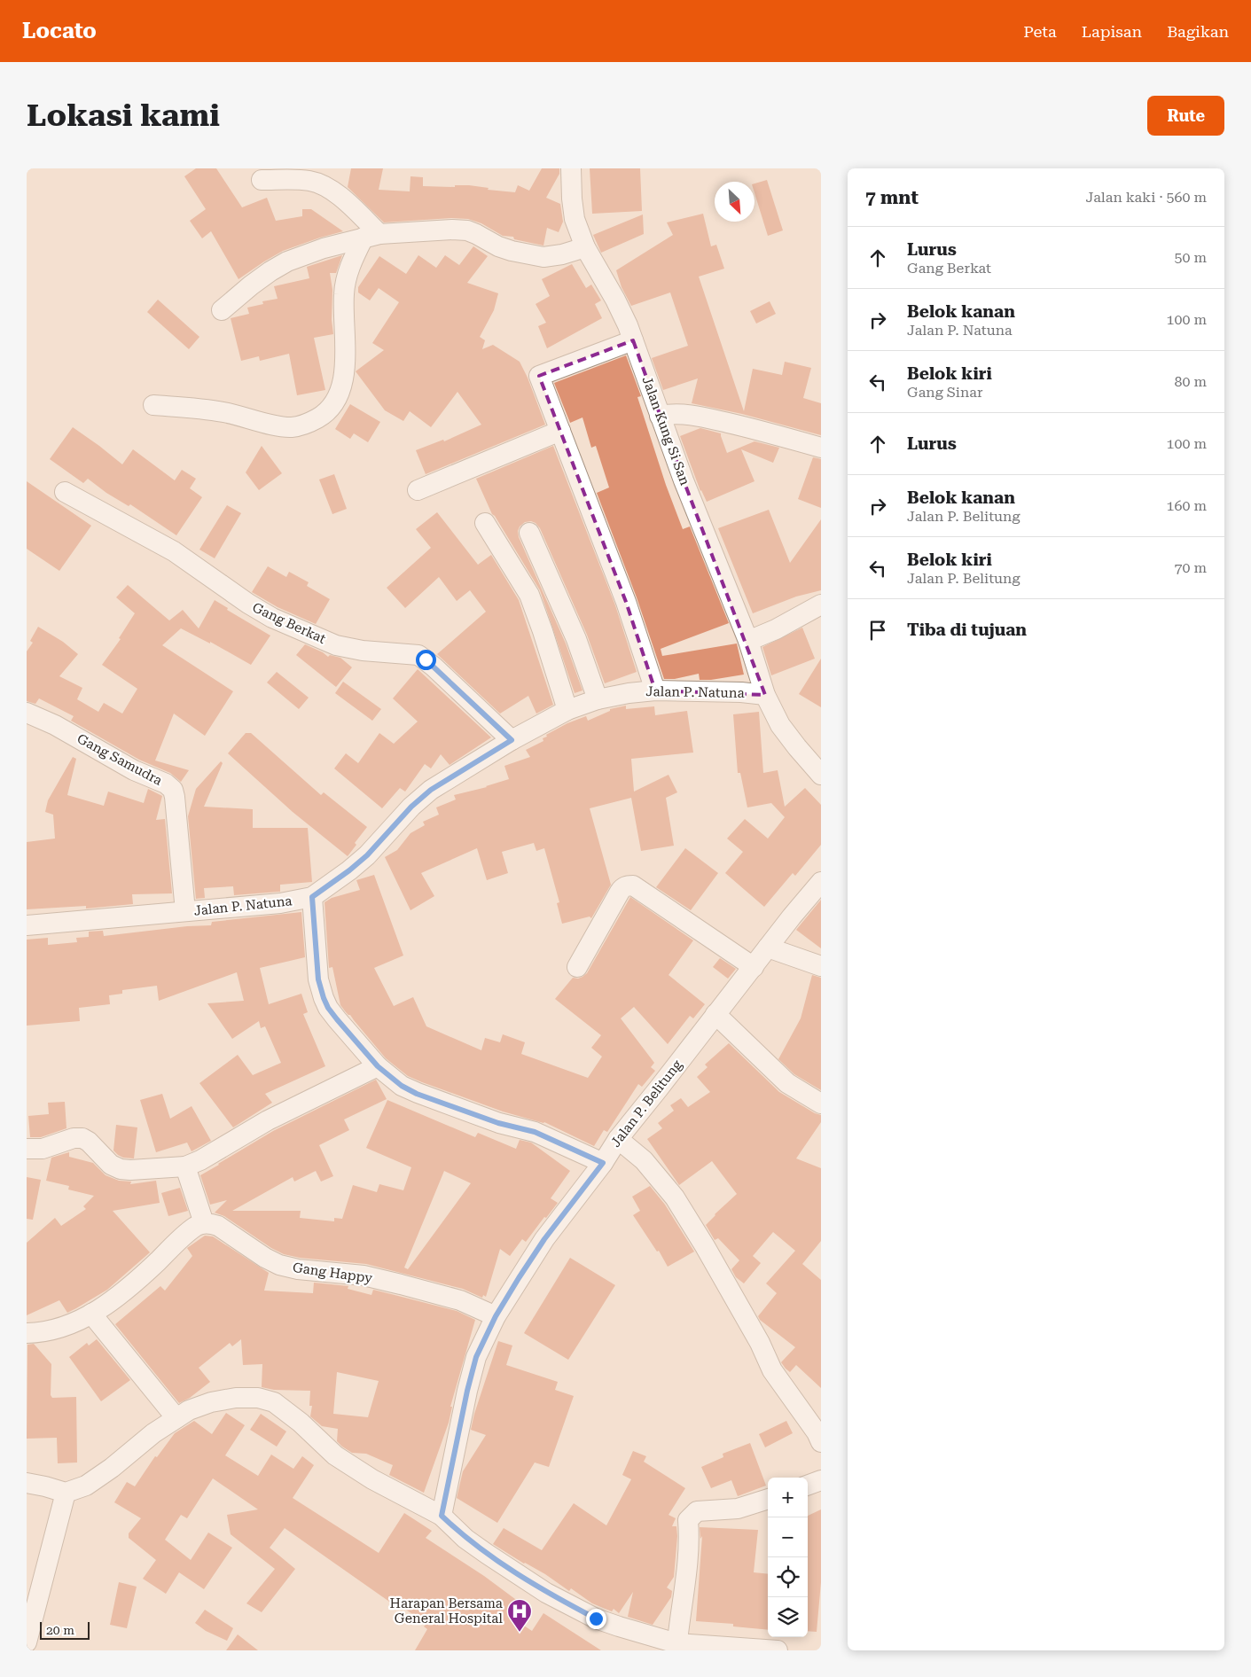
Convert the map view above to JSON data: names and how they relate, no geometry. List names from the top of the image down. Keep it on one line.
{"streets":{"street":["Jalan Kung Si San","Gang Berkat","Jalan P. Natuna","Gang Samudra","Jalan P. Belitung","Gang Happy"]},"crossings":[["Jalan Kung Si San","Jalan P. Natuna"],["Gang Berkat","Jalan P. Natuna"],["Jalan P. Natuna","Gang Samudra"],["Jalan P. Belitung","Gang Happy"]],"places":{"hospital":["Harapan Bersama General Hospital"]},"scale_bar":"20 m","north":"bottom right","page":{"header":"Locato","nav":["Peta","Lapisan","Bagikan"],"buttons":"Rute","title":"Lokasi kami","heading":["7 mnt","Jalan kaki · 560 m"],"list":[["Lurus","Gang Berkat","50 m"],["Belok kanan","Jalan P. Natuna","100 m"],["Belok kiri","Gang Sinar","80 m"],["Lurus","100 m"],["Belok kanan","Jalan P. Belitung","160 m"],["Belok kiri","Jalan P. Belitung","70 m"],"Tiba di tujuan"],"map_buttons":["+","−"],"scale":"20 m"}}
